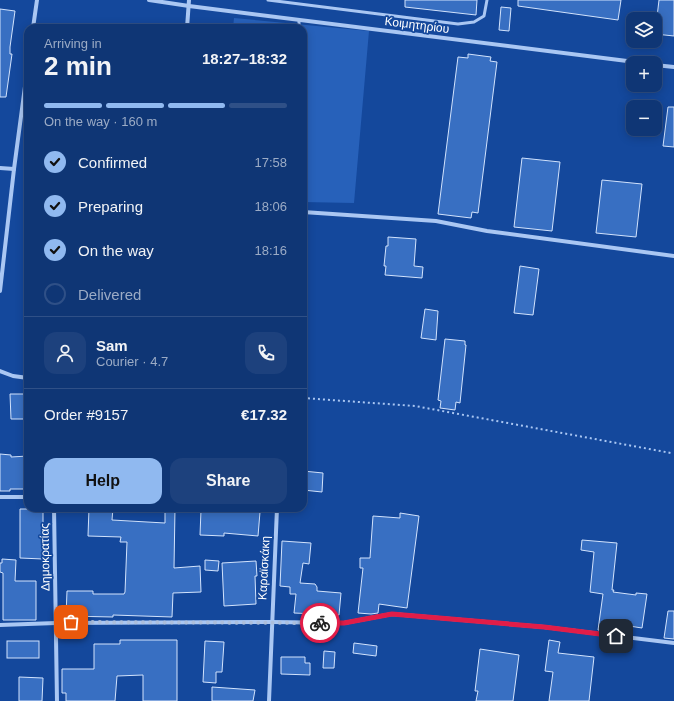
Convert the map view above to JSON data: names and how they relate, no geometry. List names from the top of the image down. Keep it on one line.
{"streets":{"street":["Κοιμητηρίου","Δημοκρατίας","Καραϊσκάκη"]},"page":{"map_buttons":["+","−"],"heading":["2 min","Arriving in","18:27–18:32"],"panel":["Sam","Courier · 4.7","Order #9157","€17.32"],"bar":"On the way · 160 m","list":[["Confirmed","17:58"],["Preparing","18:06"],["On the way","18:16"],"Delivered"],"buttons":["Help","Share"]}}
